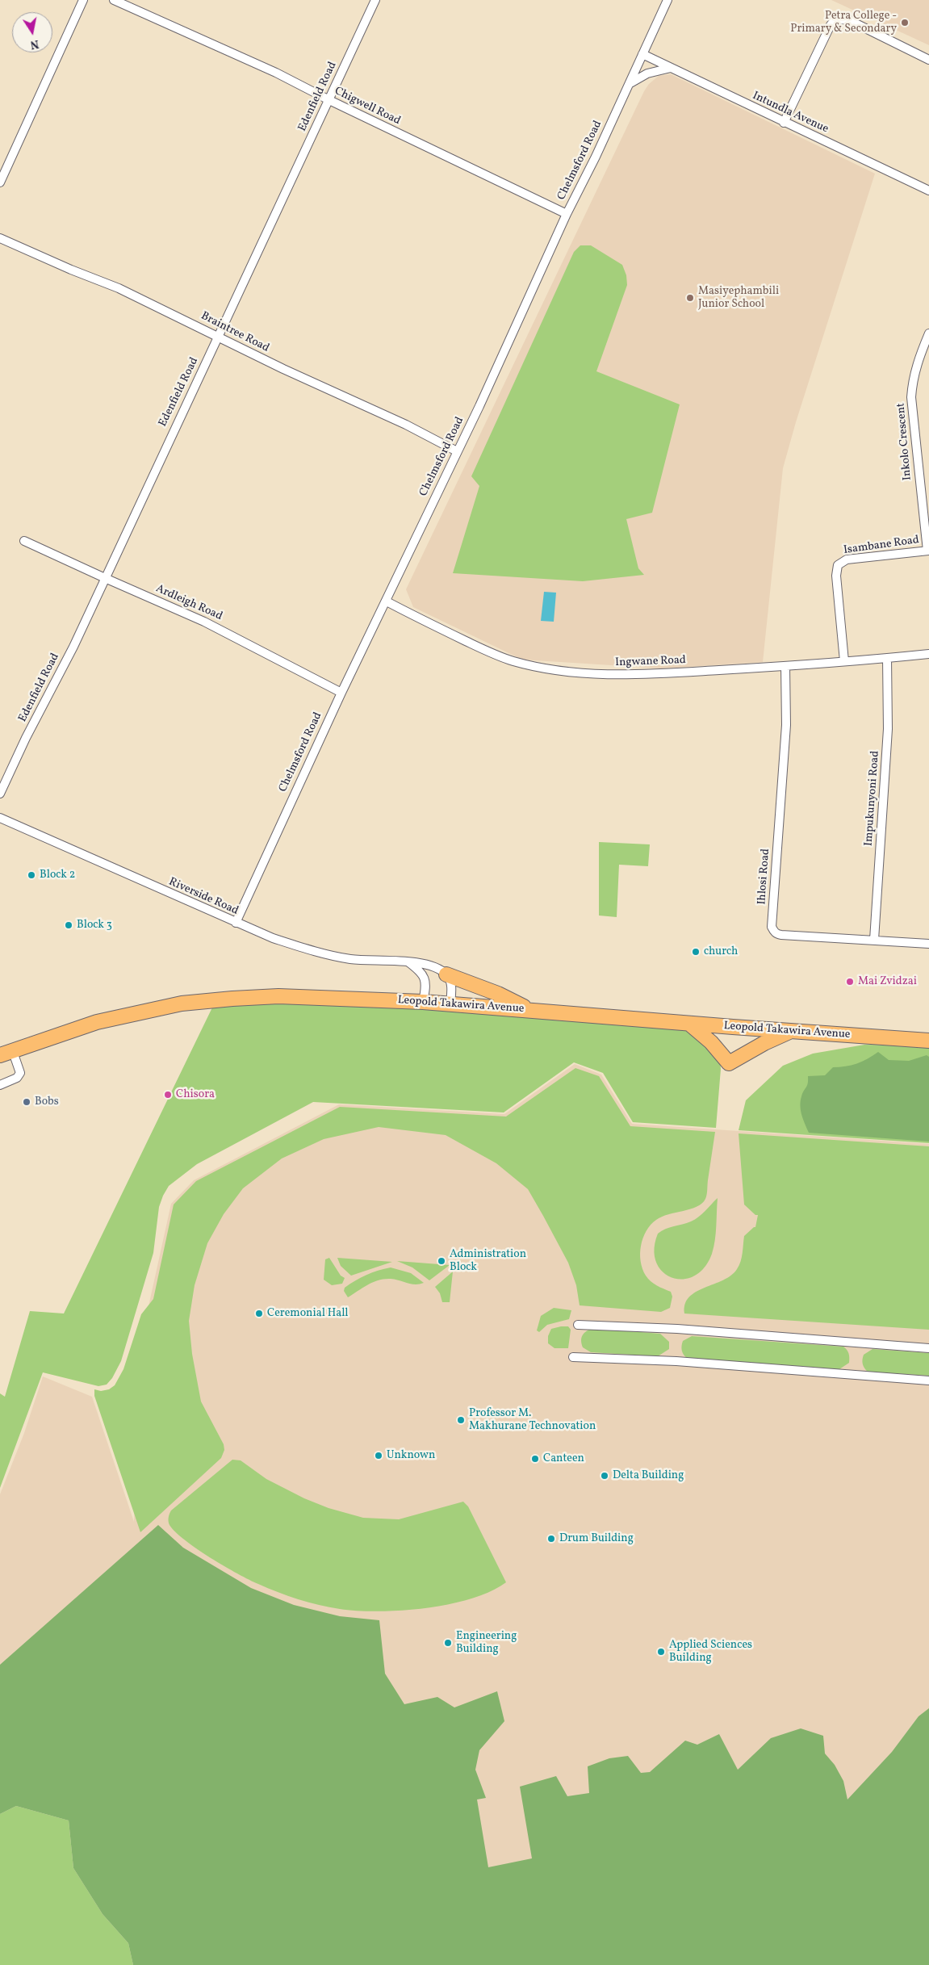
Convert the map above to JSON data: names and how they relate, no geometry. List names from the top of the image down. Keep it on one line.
{"streets":{"highway":["Leopold Takawira Avenue"],"street":["Edenfield Road","Chigwell Road","Intundla Avenue","Chelmsford Road","Braintree Road","Inkolo Crescent","Isambane Road","Ardleigh Road","Ingwane Road","Impukunyoni Road","Ihlosi Road","Riverside Road"]},"crossings":[["Edenfield Road","Chigwell Road"],["Edenfield Road","Braintree Road"],["Edenfield Road","Ardleigh Road"],["Chigwell Road","Chelmsford Road"],["Intundla Avenue","Chelmsford Road"],["Chelmsford Road","Braintree Road"],["Chelmsford Road","Ardleigh Road"],["Chelmsford Road","Ingwane Road"],["Chelmsford Road","Riverside Road"],["Inkolo Crescent","Isambane Road"],["Isambane Road","Ingwane Road"],["Ingwane Road","Impukunyoni Road"],["Ingwane Road","Ihlosi Road"],["Impukunyoni Road","Ihlosi Road"]],"places":["Petra College - Primary & Secondary","Masiyephambili Junior School","Block 2","Block 3","church","Mai Zvidzai","Chisora","Bobs","Administration Block","Ceremonial Hall","Professor M. Makhurane Technovation","Unknown","Canteen","Delta Building","Drum Building","Engineering Building","Applied Sciences Building"],"north":"bottom"}
